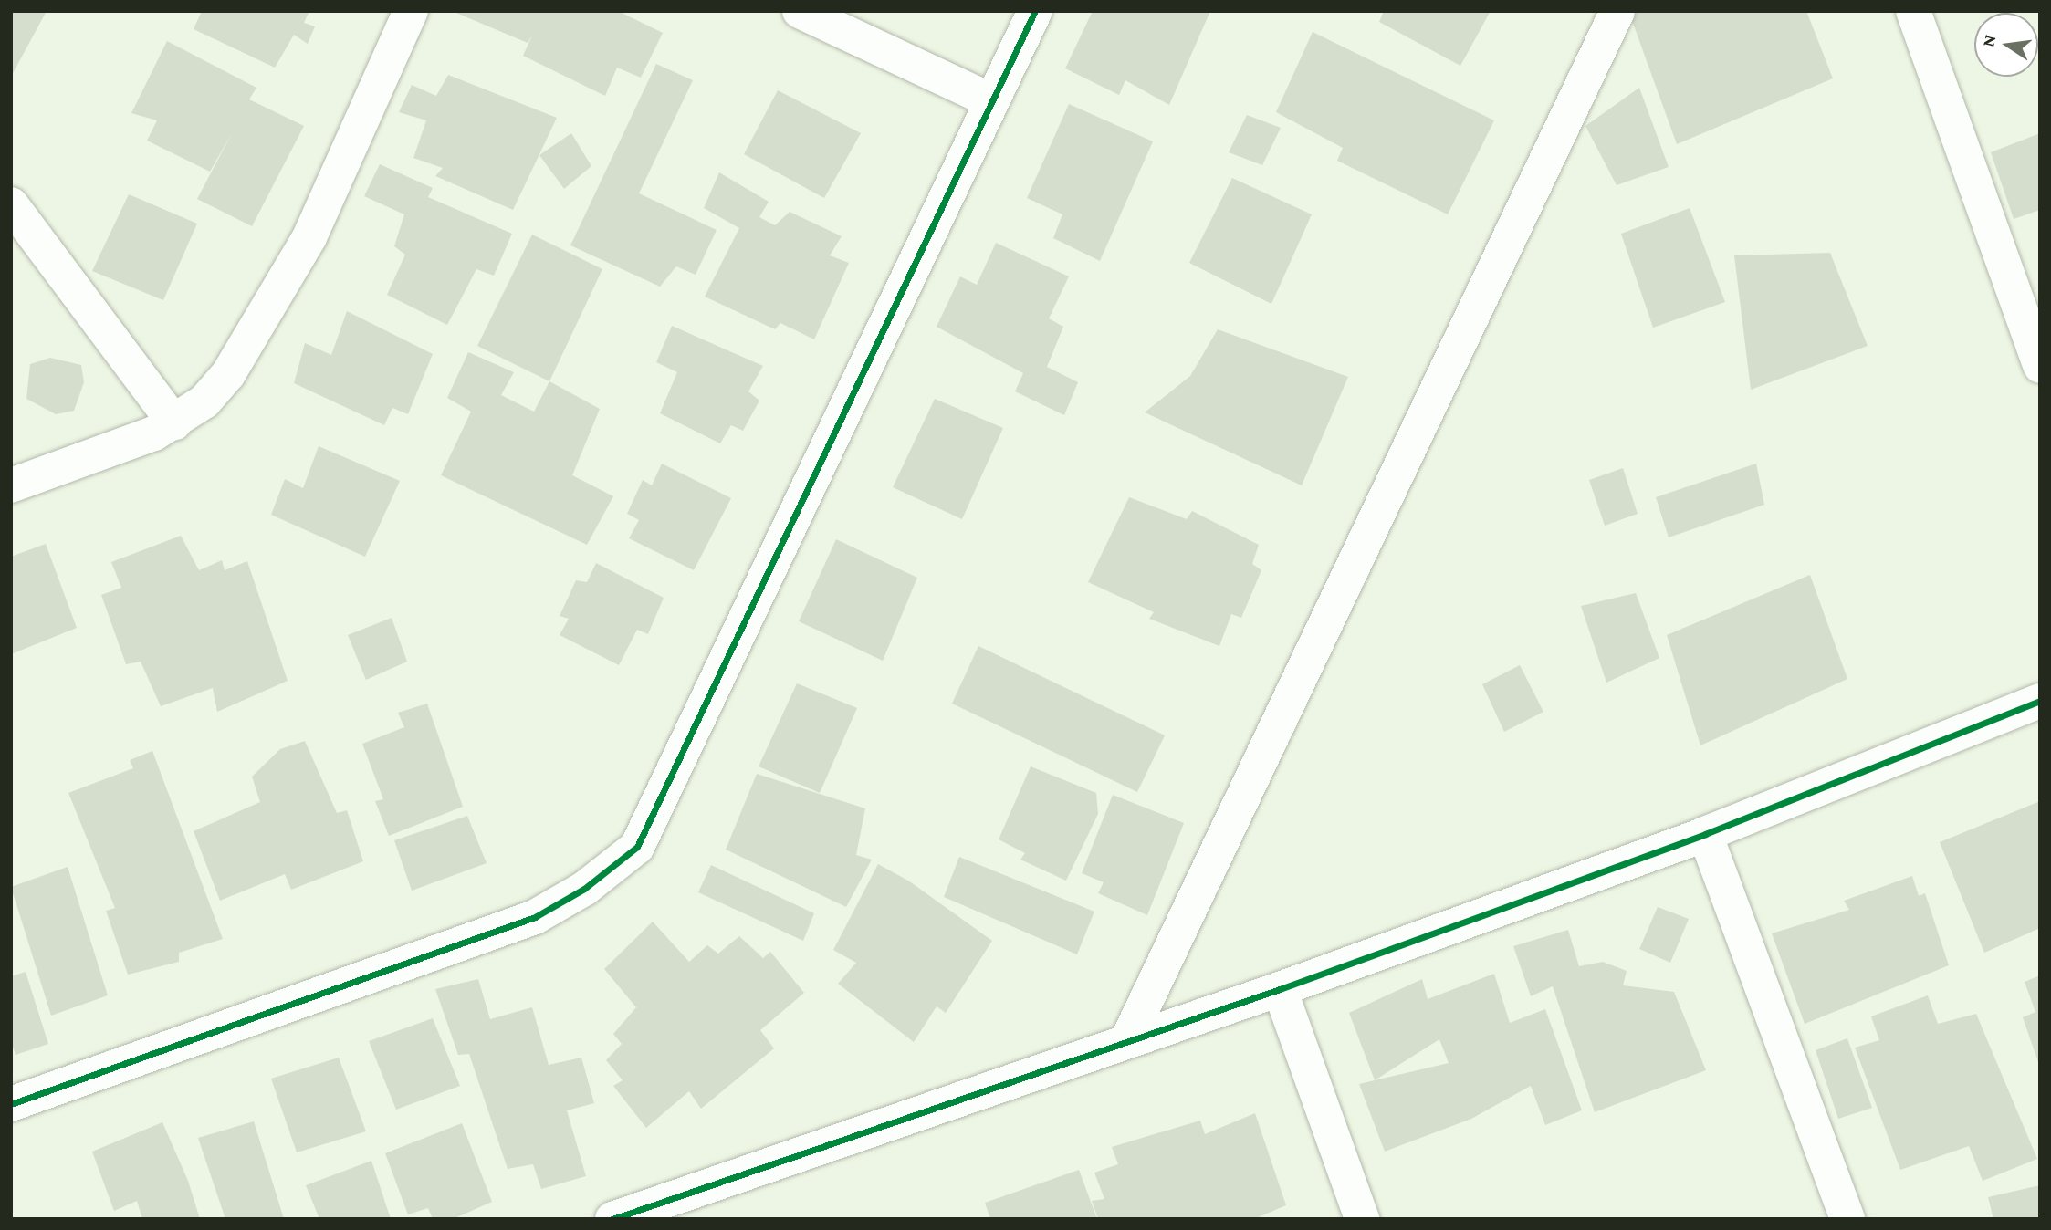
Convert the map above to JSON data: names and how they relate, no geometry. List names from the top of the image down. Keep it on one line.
{"north":"left"}
